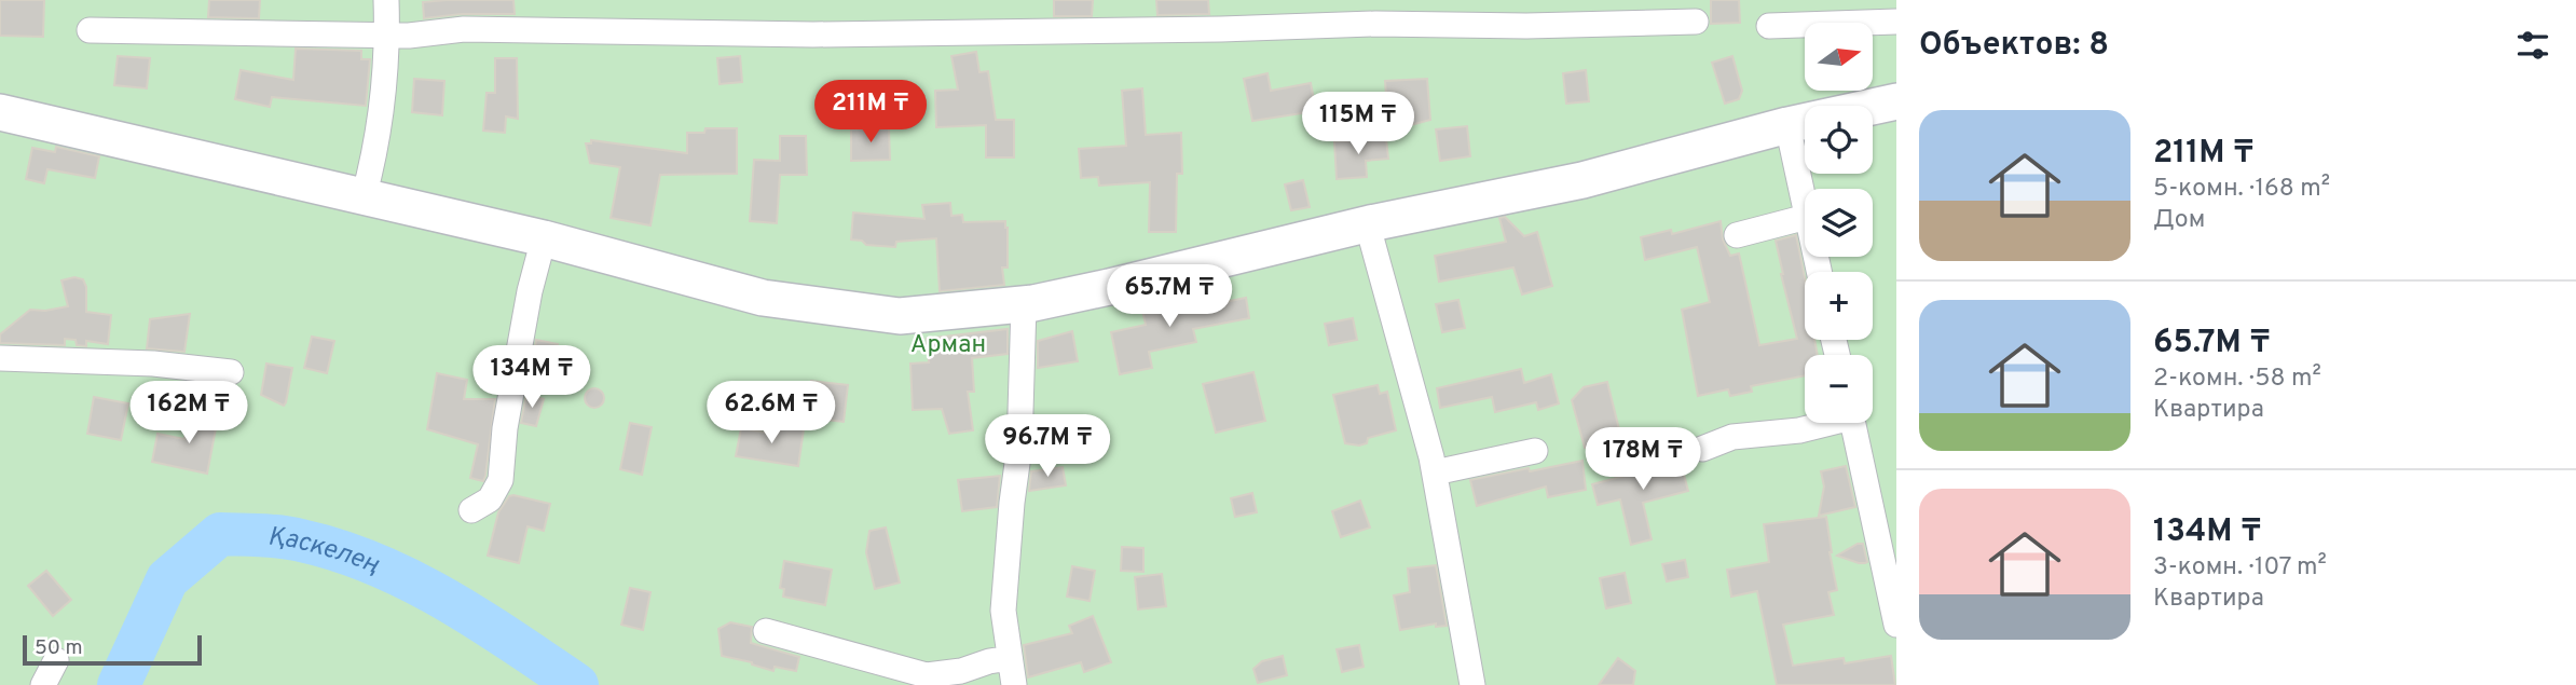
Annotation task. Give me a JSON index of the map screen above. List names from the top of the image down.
{
  "water": ["Қаскелең"],
  "parks": ["Арман"],
  "scale_bar": "50 m",
  "north": "right",
  "page": {
    "heading": "Объектов: 8",
    "map_buttons": ["+", "−"],
    "price": [
      "211M ₸",
      "115M ₸",
      "65.7M ₸",
      "134M ₸",
      "162M ₸",
      "62.6M ₸",
      "96.7M ₸",
      "178M ₸"
    ],
    "list": [
      {
        "name": "211M ₸",
        "note": "5-комн. · 168 m² · Дом"
      },
      {
        "name": "65.7M ₸",
        "note": "2-комн. · 58 m² · Квартира"
      },
      {
        "name": "134M ₸",
        "note": "3-комн. · 107 m² · Квартира"
      }
    ],
    "scale": "50 m"
  }
}
